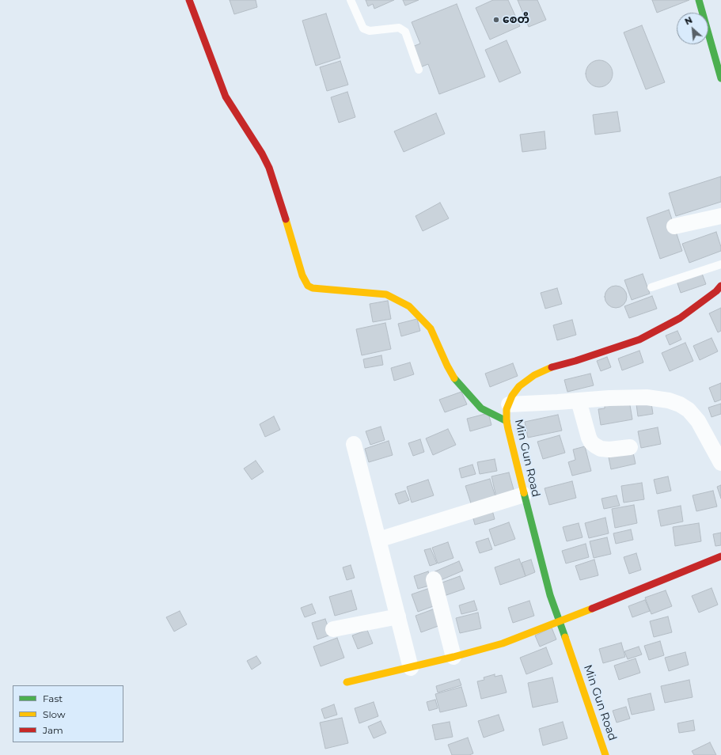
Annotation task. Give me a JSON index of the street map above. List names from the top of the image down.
{
  "streets": {
    "street": ["Min Gun Road"]
  },
  "places": ["စေတီ"],
  "legend": ["Fast", "Slow", "Jam"],
  "north": "top left"
}
